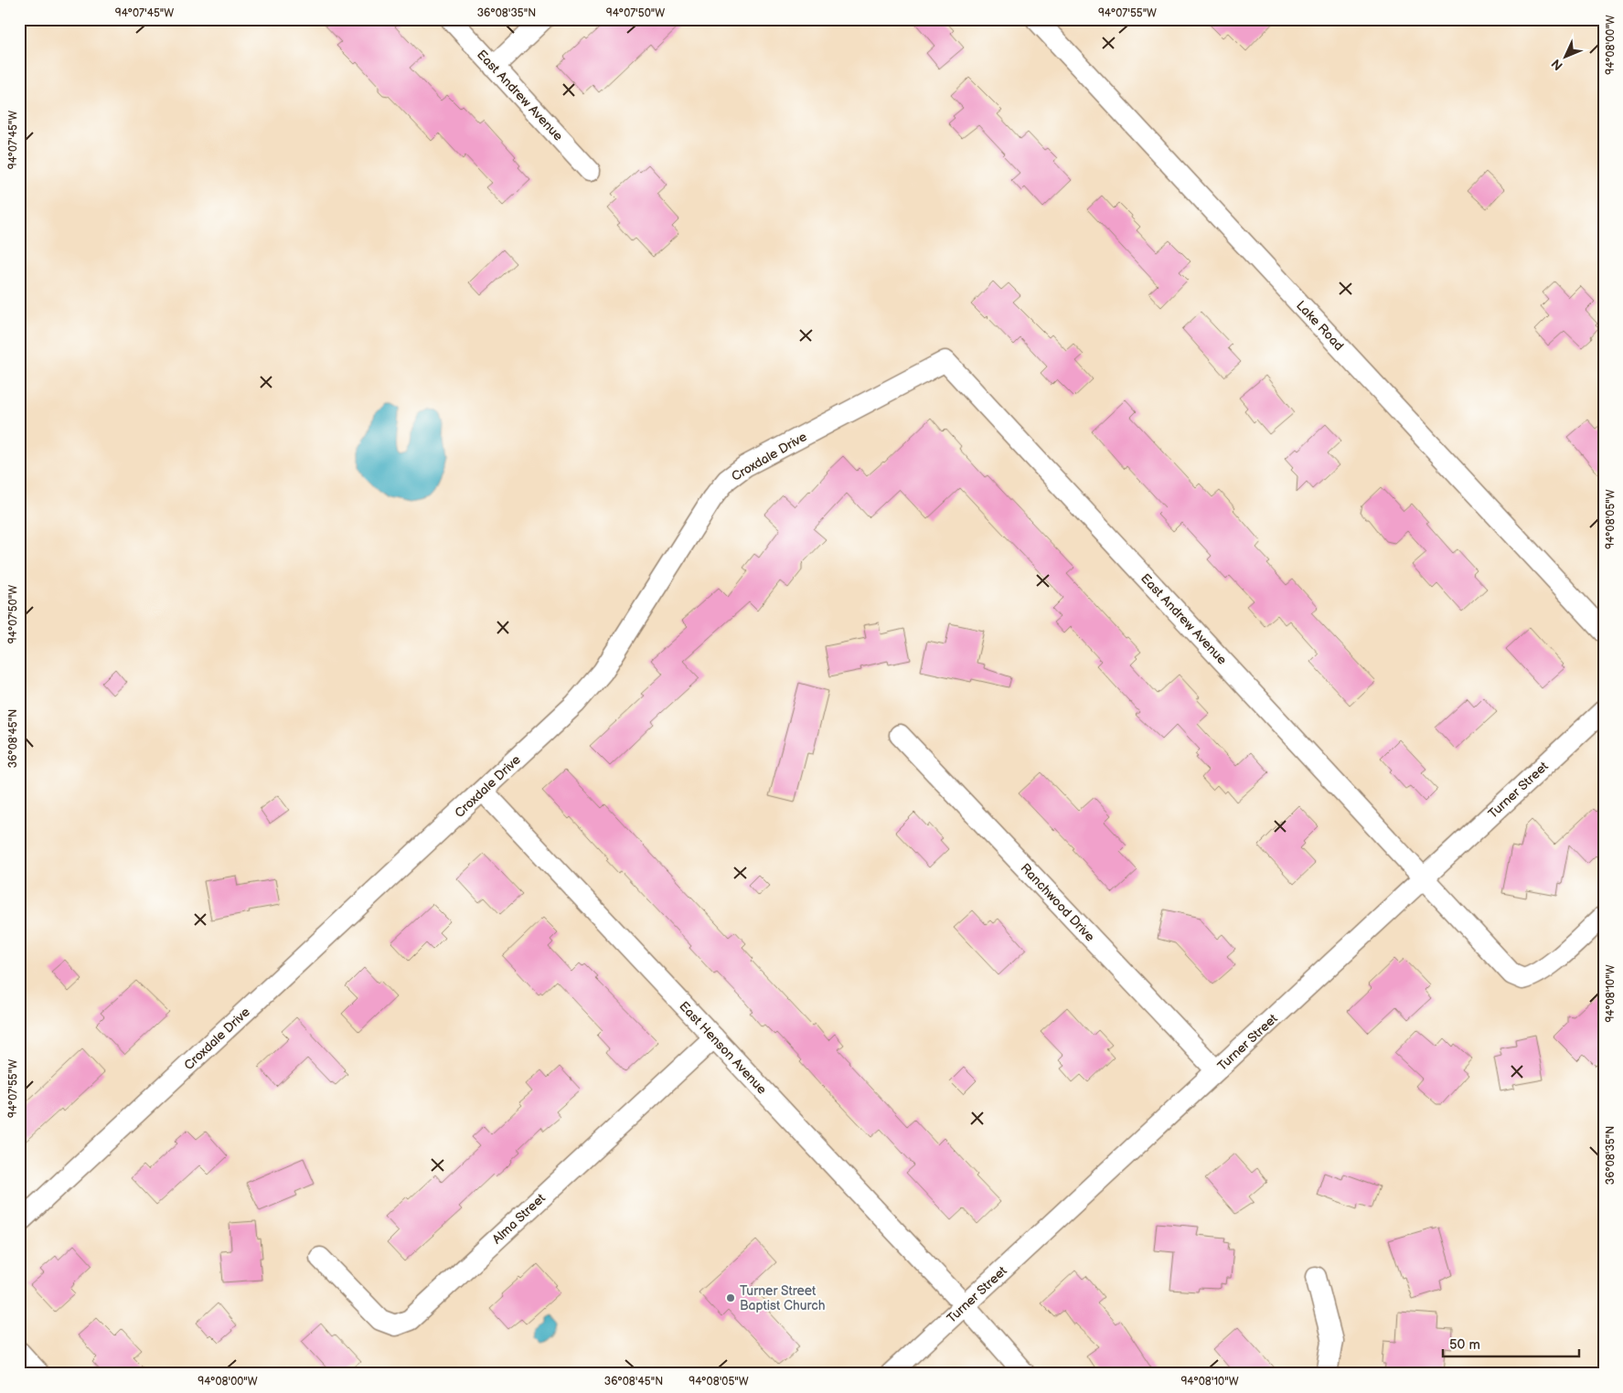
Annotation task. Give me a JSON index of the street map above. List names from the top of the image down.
{
  "streets": {
    "street": [
      "East Andrew Avenue",
      "Lake Road",
      "Croxdale Drive",
      "Turner Street",
      "Ranchwood Drive",
      "East Henson Avenue",
      "Alma Street"
    ]
  },
  "crossings": [
    ["East Andrew Avenue", "Croxdale Drive"],
    ["East Andrew Avenue", "Turner Street"],
    ["Croxdale Drive", "East Henson Avenue"],
    ["Turner Street", "Ranchwood Drive"],
    ["Turner Street", "East Henson Avenue"],
    ["East Henson Avenue", "Alma Street"]
  ],
  "places": ["Turner Street Baptist Church"],
  "scale_bar": "50 m",
  "north": "bottom left",
  "coordinates": [
    "94°07'45\"W",
    "36°08'35\"N",
    "94°07'50\"W",
    "94°07'55\"W",
    "94°08'00\"W",
    "94°08'05\"W",
    "36°08'45\"N",
    "94°08'10\"W"
  ]
}
